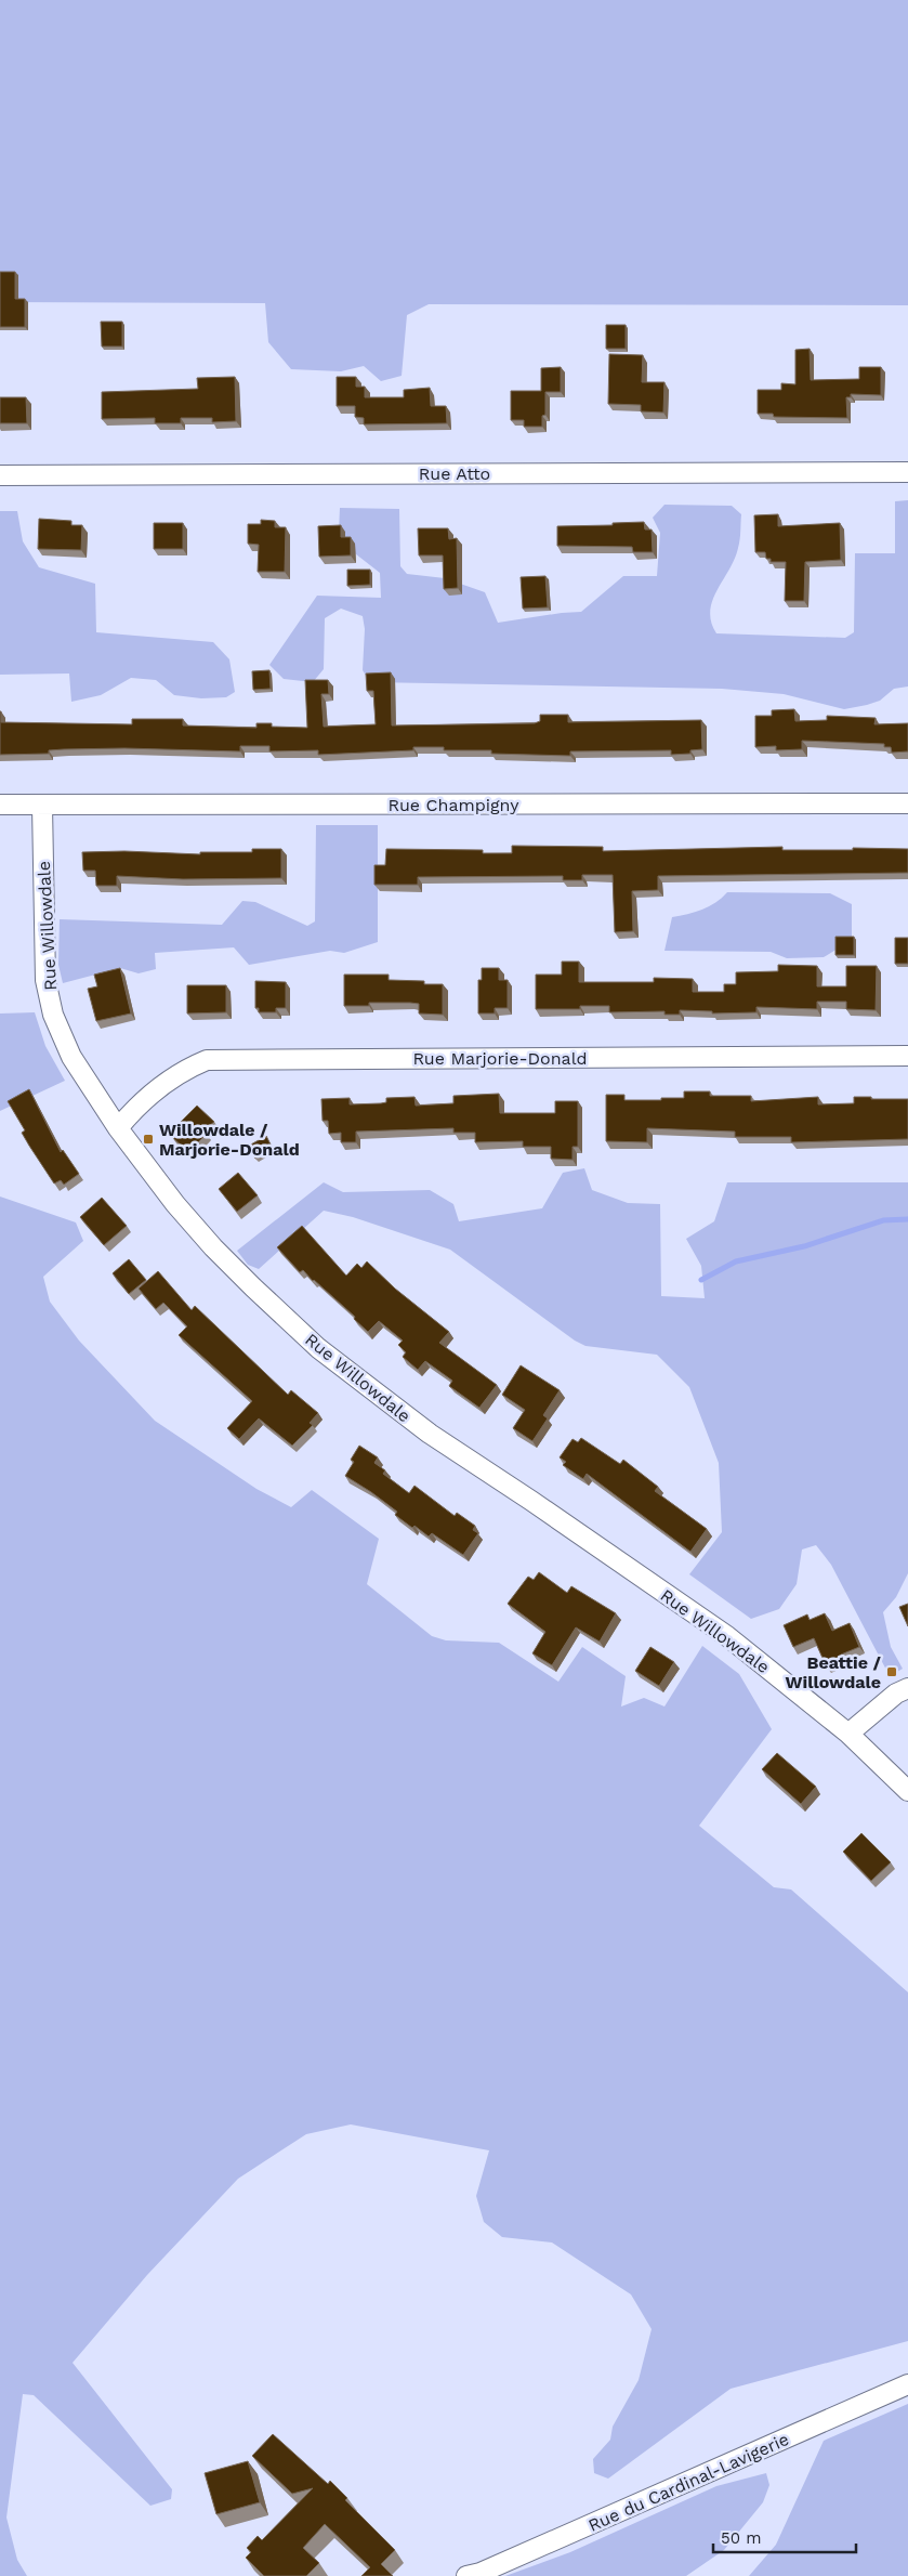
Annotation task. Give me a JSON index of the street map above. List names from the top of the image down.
{
  "streets": {
    "street": [
      "Rue Atto",
      "Rue Champigny",
      "Rue Willowdale",
      "Rue Marjorie-Donald",
      "Rue du Cardinal-Lavigerie"
    ]
  },
  "crossings": [
    ["Rue Champigny", "Rue Willowdale"],
    ["Rue Willowdale", "Rue Marjorie-Donald"]
  ],
  "places": {
    "transit": ["Willowdale / Marjorie-Donald", "Beattie / Willowdale"]
  },
  "scale_bar": "50 m"
}
